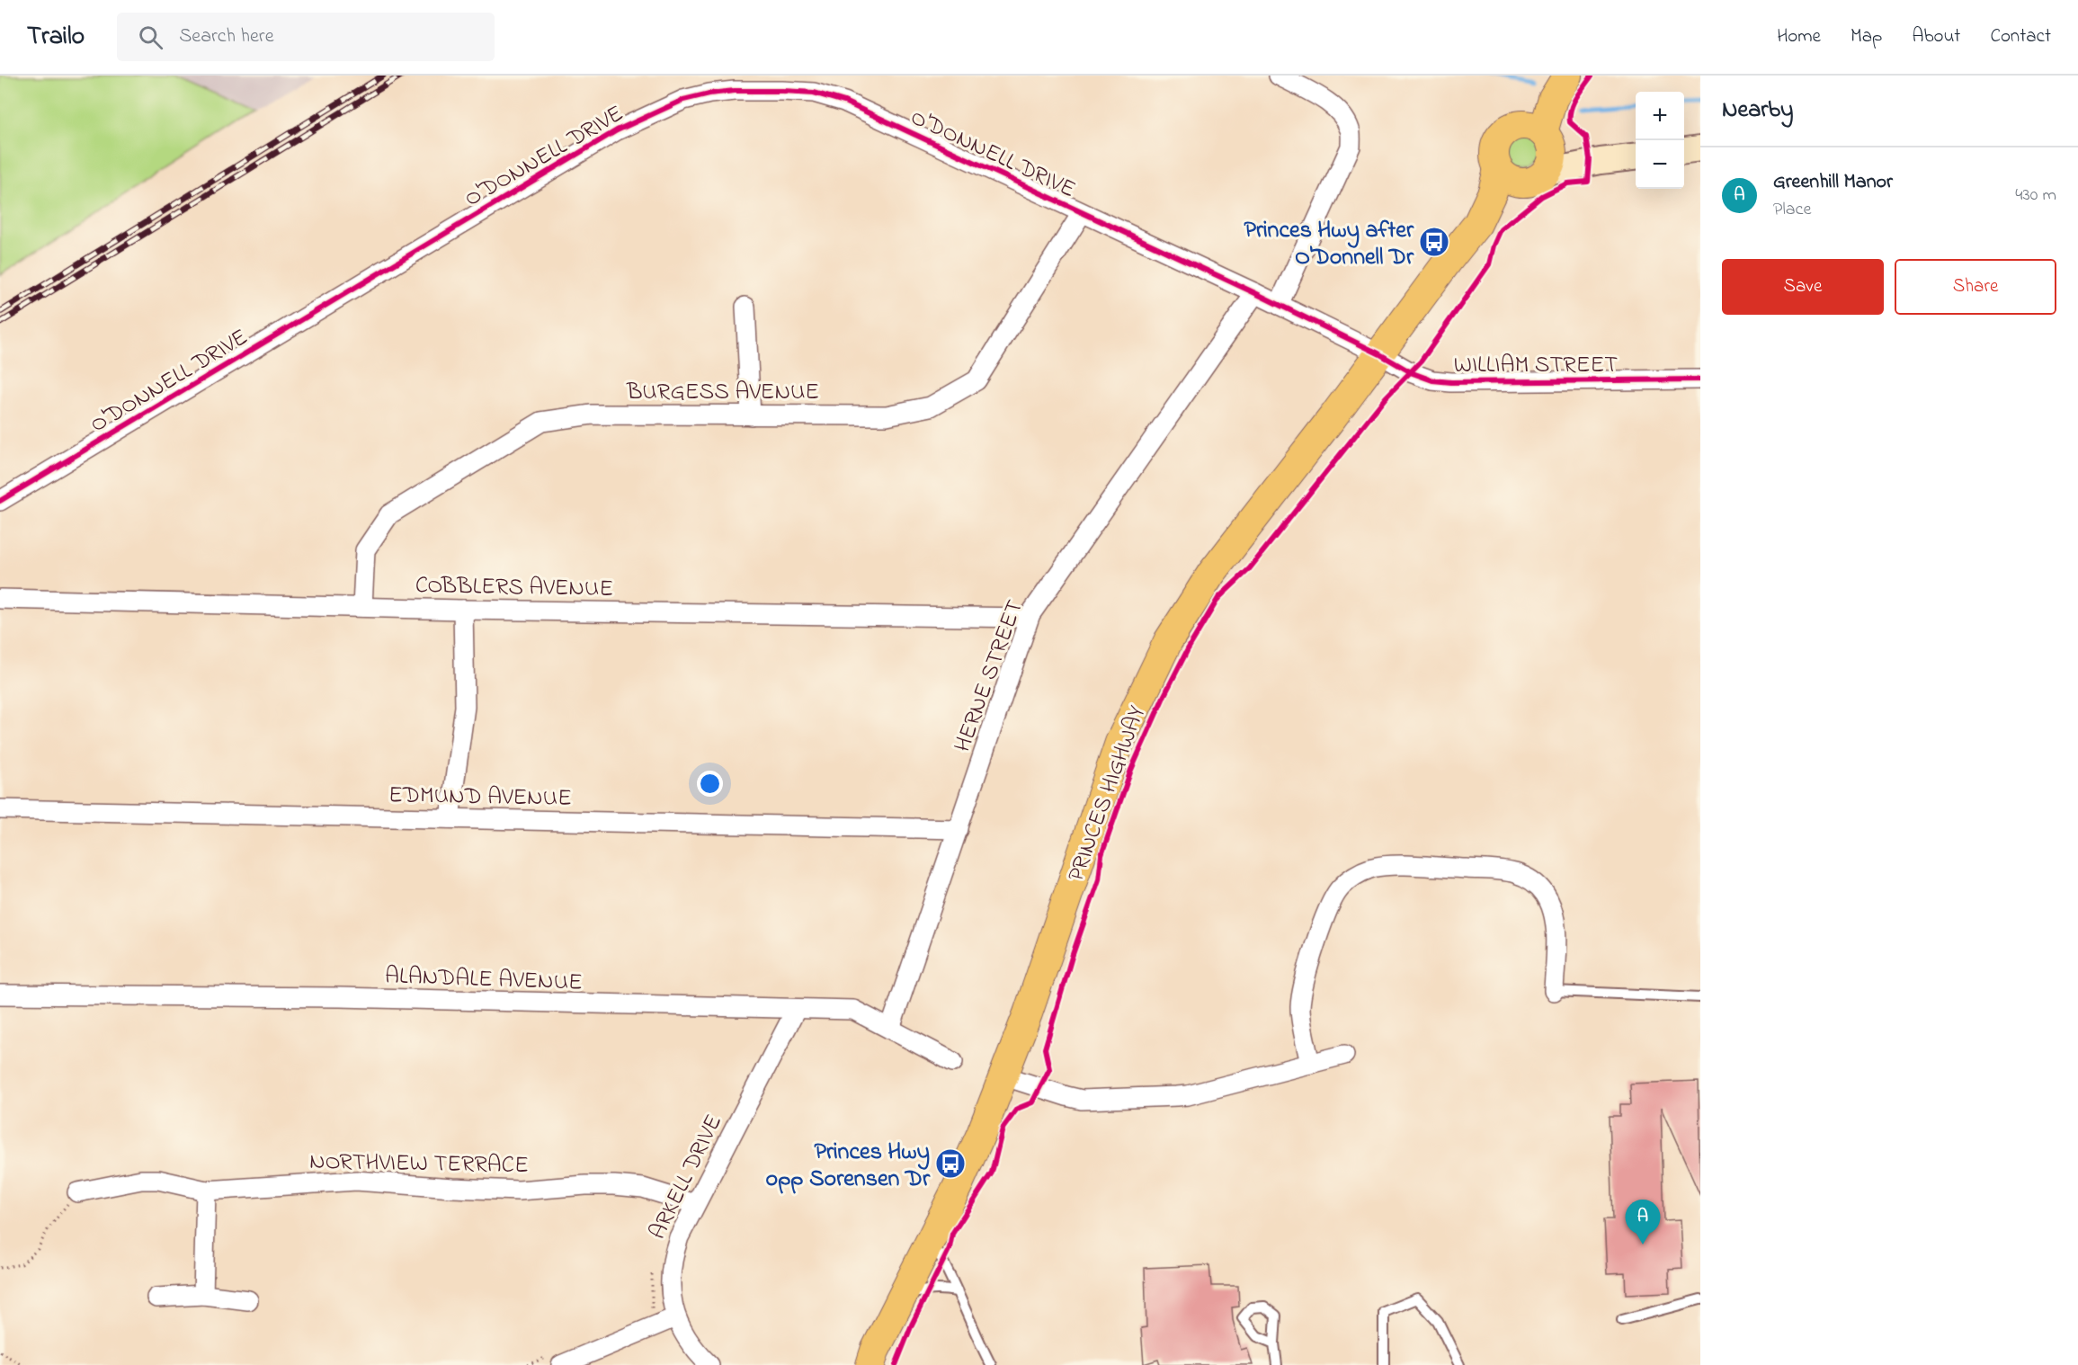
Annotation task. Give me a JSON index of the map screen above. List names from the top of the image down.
{
  "streets": {
    "main road": ["PRINCES HIGHWAY"],
    "street": [
      "O'DONNELL DRIVE",
      "WILLIAM STREET",
      "BURGESS AVENUE",
      "COBBLERS AVENUE",
      "HERNE STREET",
      "EDMUND AVENUE",
      "ALANDALE AVENUE",
      "NORTHVIEW TERRACE",
      "ARKELL DRIVE"
    ]
  },
  "crossings": [
    ["O'DONNELL DRIVE", "WILLIAM STREET"],
    ["O'DONNELL DRIVE", "BURGESS AVENUE"],
    ["O'DONNELL DRIVE", "HERNE STREET"],
    ["O'DONNELL DRIVE", "PRINCES HIGHWAY"],
    ["WILLIAM STREET", "PRINCES HIGHWAY"],
    ["BURGESS AVENUE", "COBBLERS AVENUE"],
    ["COBBLERS AVENUE", "HERNE STREET"],
    ["HERNE STREET", "EDMUND AVENUE"],
    ["HERNE STREET", "ALANDALE AVENUE"],
    ["ALANDALE AVENUE", "ARKELL DRIVE"],
    ["NORTHVIEW TERRACE", "ARKELL DRIVE"]
  ],
  "places": {
    "bus stop": ["Princes Hwy after O'Donnell Dr", "Princes Hwy opp Sorensen Dr"]
  },
  "page": {
    "header": "Trailo",
    "search": "Search here",
    "nav": [
      "Home",
      "Map",
      "About",
      "Contact"
    ],
    "heading": "Nearby",
    "map_buttons": ["+", "−"],
    "list": [
      {
        "mark": "A",
        "name": "Greenhill Manor",
        "note": "Place",
        "value": "430 m"
      }
    ],
    "buttons": ["Save", "Share"],
    "pins": "A"
  }
}
